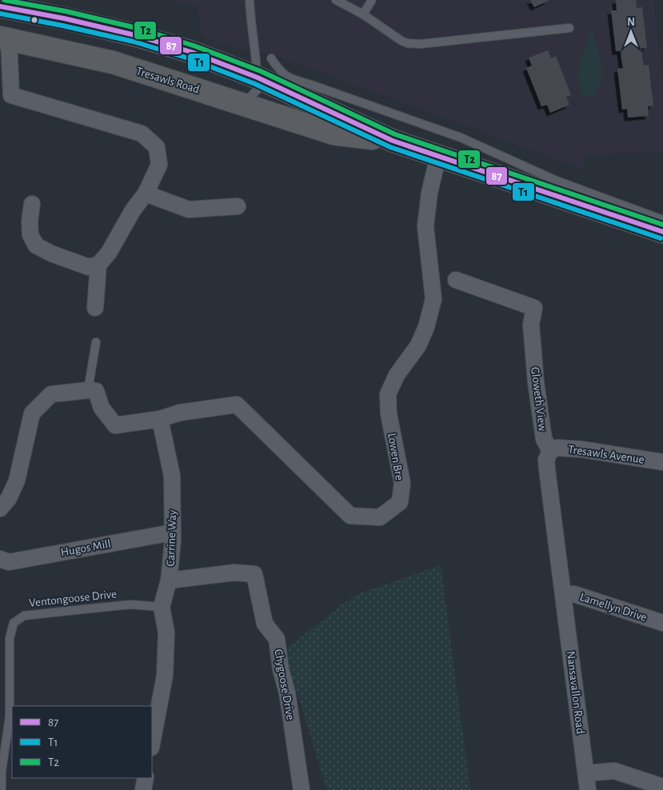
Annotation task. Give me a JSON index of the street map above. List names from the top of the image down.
{
  "streets": {
    "highway": ["Tresawls Road"],
    "street": [
      "Gloweth View",
      "Tresawls Avenue",
      "Lowen Bre",
      "Carrine Way",
      "Hugos Mill",
      "Lamellyn Drive",
      "Chygoose Drive",
      "Nansavallon Road"
    ],
    "lane": ["Ventongoose Drive"]
  },
  "crossings": [
    ["Tresawls Road", "Lowen Bre"],
    ["Gloweth View", "Tresawls Avenue"],
    ["Lowen Bre", "Carrine Way"],
    ["Carrine Way", "Hugos Mill"],
    ["Carrine Way", "Ventongoose Drive"],
    ["Carrine Way", "Chygoose Drive"],
    ["Lamellyn Drive", "Nansavallon Road"]
  ],
  "lines": ["transit line T2", "transit line 87", "transit line T1"],
  "legend": ["87", "T1", "T2"],
  "north": "top"
}
